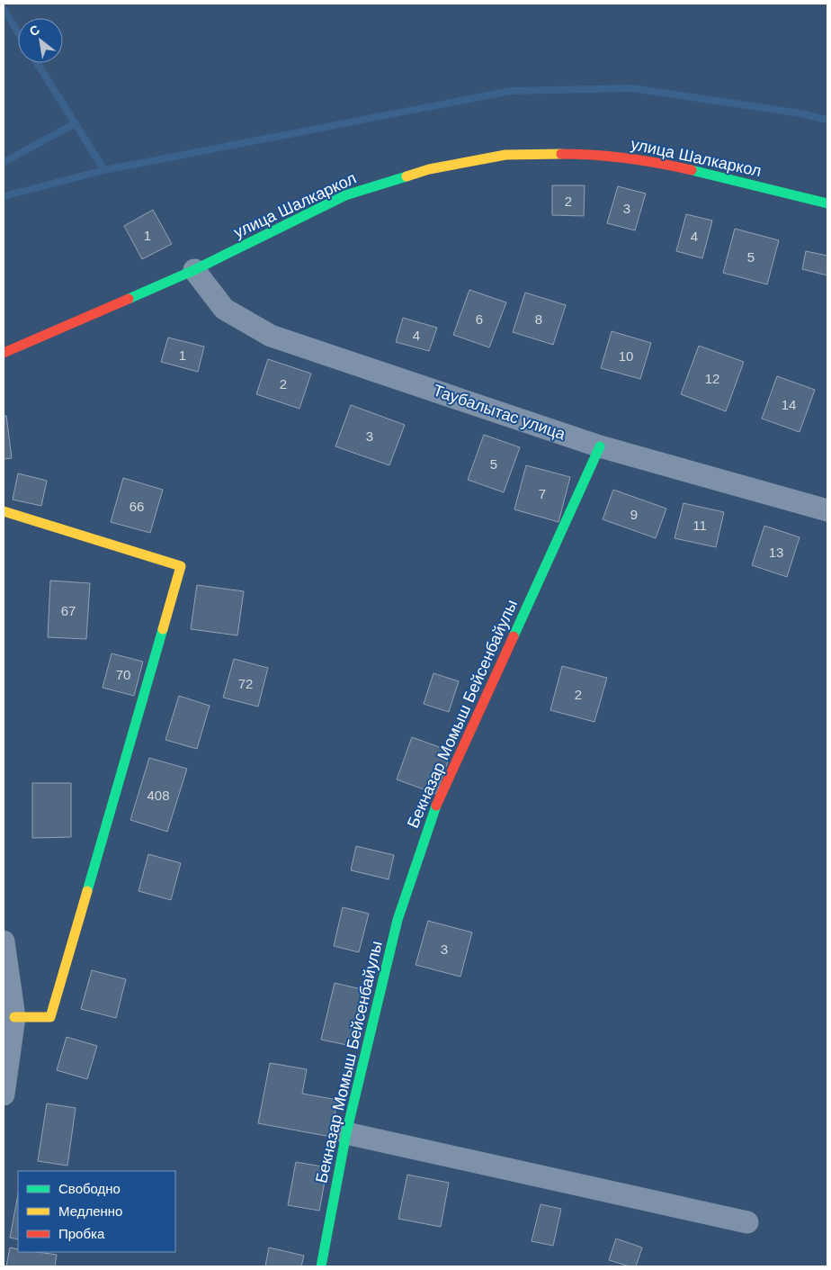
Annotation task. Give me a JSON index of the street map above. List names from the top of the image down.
{
  "streets": {
    "street": ["улица Шалкаркол", "Таубалытас улица", "Бекназар Момыш Бейсенбайулы"]
  },
  "crossings": [
    ["улица Шалкаркол", "Таубалытас улица"],
    ["Таубалытас улица", "Бекназар Момыш Бейсенбайулы"]
  ],
  "house_numbers": [
    "2",
    "3",
    "1",
    "4",
    "5",
    "6",
    "8",
    "4",
    "1",
    "10",
    "12",
    "2",
    "14",
    "3",
    "5",
    "7",
    "66",
    "9",
    "11",
    "13",
    "67",
    "70",
    "72",
    "2",
    "408",
    "3"
  ],
  "legend": ["Свободно", "Медленно", "Пробка"],
  "north": "top left"
}
